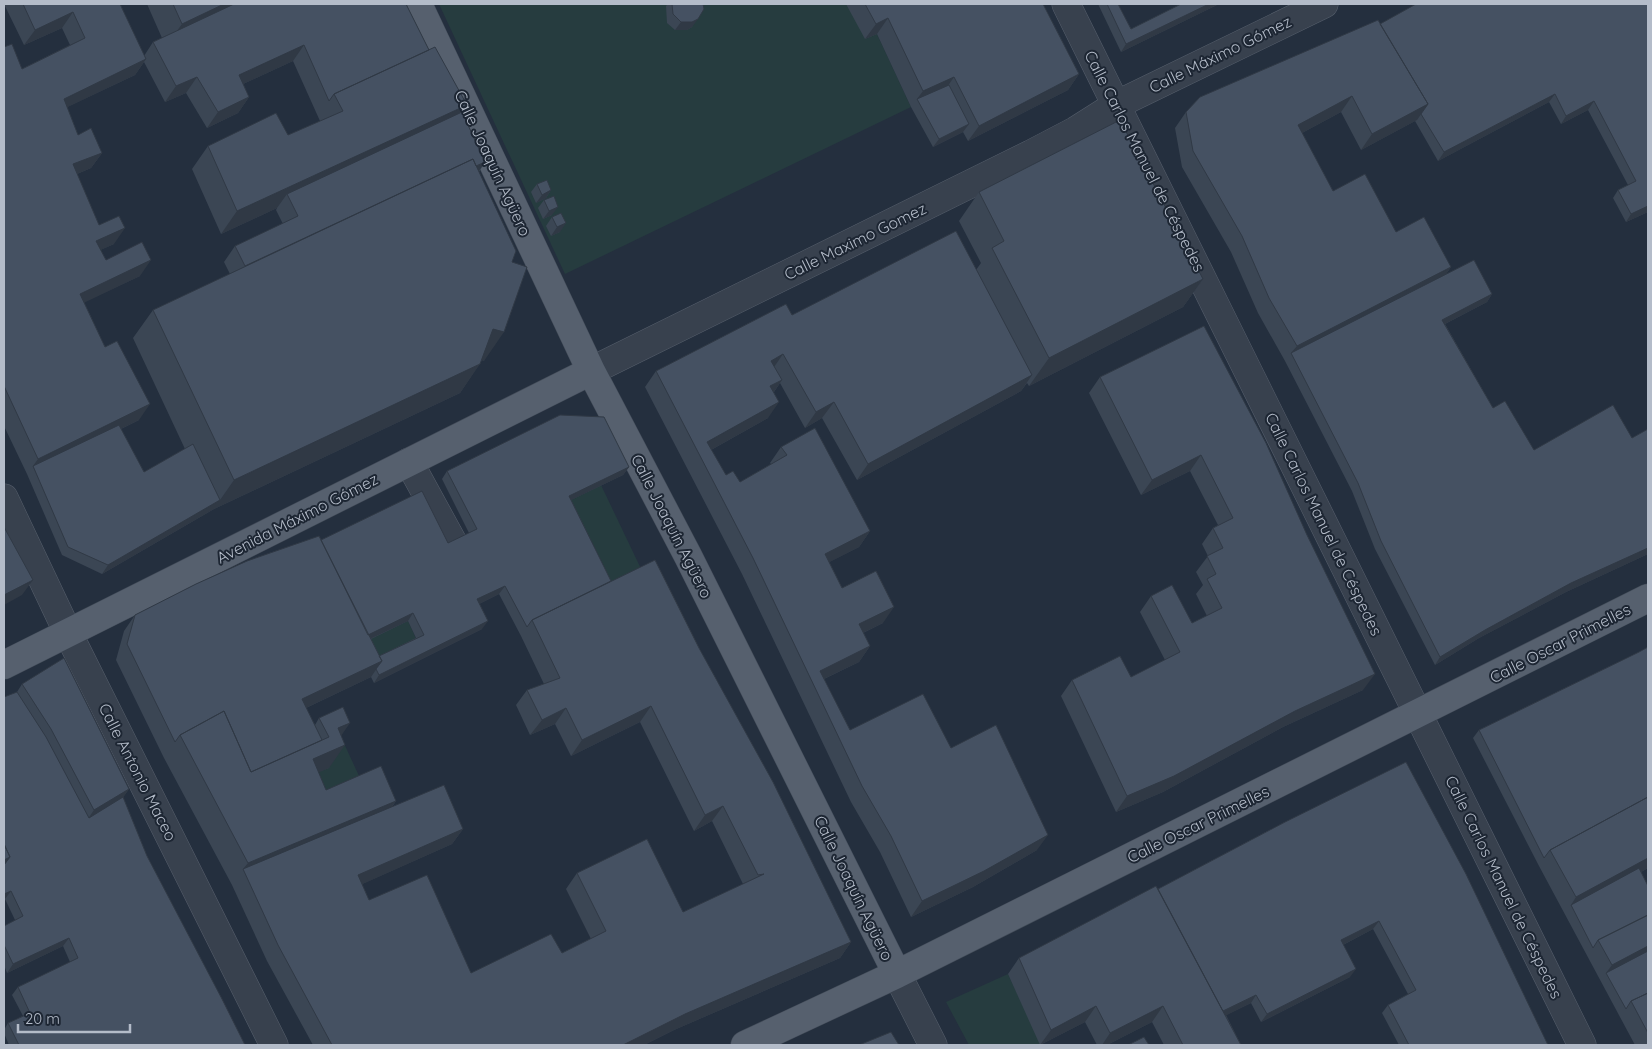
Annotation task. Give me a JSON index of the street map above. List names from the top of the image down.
{
  "streets": {
    "main road": ["Calle Joaquín Agüero", "Avenida Máximo Gómez", "Calle Oscar Primelles"],
    "street": [
      "Calle Máximo Gómez",
      "Calle Carlos Manuel de Céspedes",
      "Calle Maximo Gomez",
      "Calle Antonio Maceo"
    ]
  },
  "crossings": [
    ["Calle Máximo Gómez", "Calle Carlos Manuel de Céspedes"],
    ["Calle Máximo Gómez", "Calle Maximo Gomez"],
    ["Calle Carlos Manuel de Céspedes", "Calle Maximo Gomez"],
    ["Calle Carlos Manuel de Céspedes", "Calle Oscar Primelles"],
    ["Calle Joaquín Agüero", "Calle Maximo Gomez"],
    ["Calle Joaquín Agüero", "Avenida Máximo Gómez"],
    ["Calle Joaquín Agüero", "Calle Oscar Primelles"],
    ["Calle Maximo Gomez", "Avenida Máximo Gómez"],
    ["Avenida Máximo Gómez", "Calle Antonio Maceo"]
  ],
  "scale_bar": "20 m"
}
